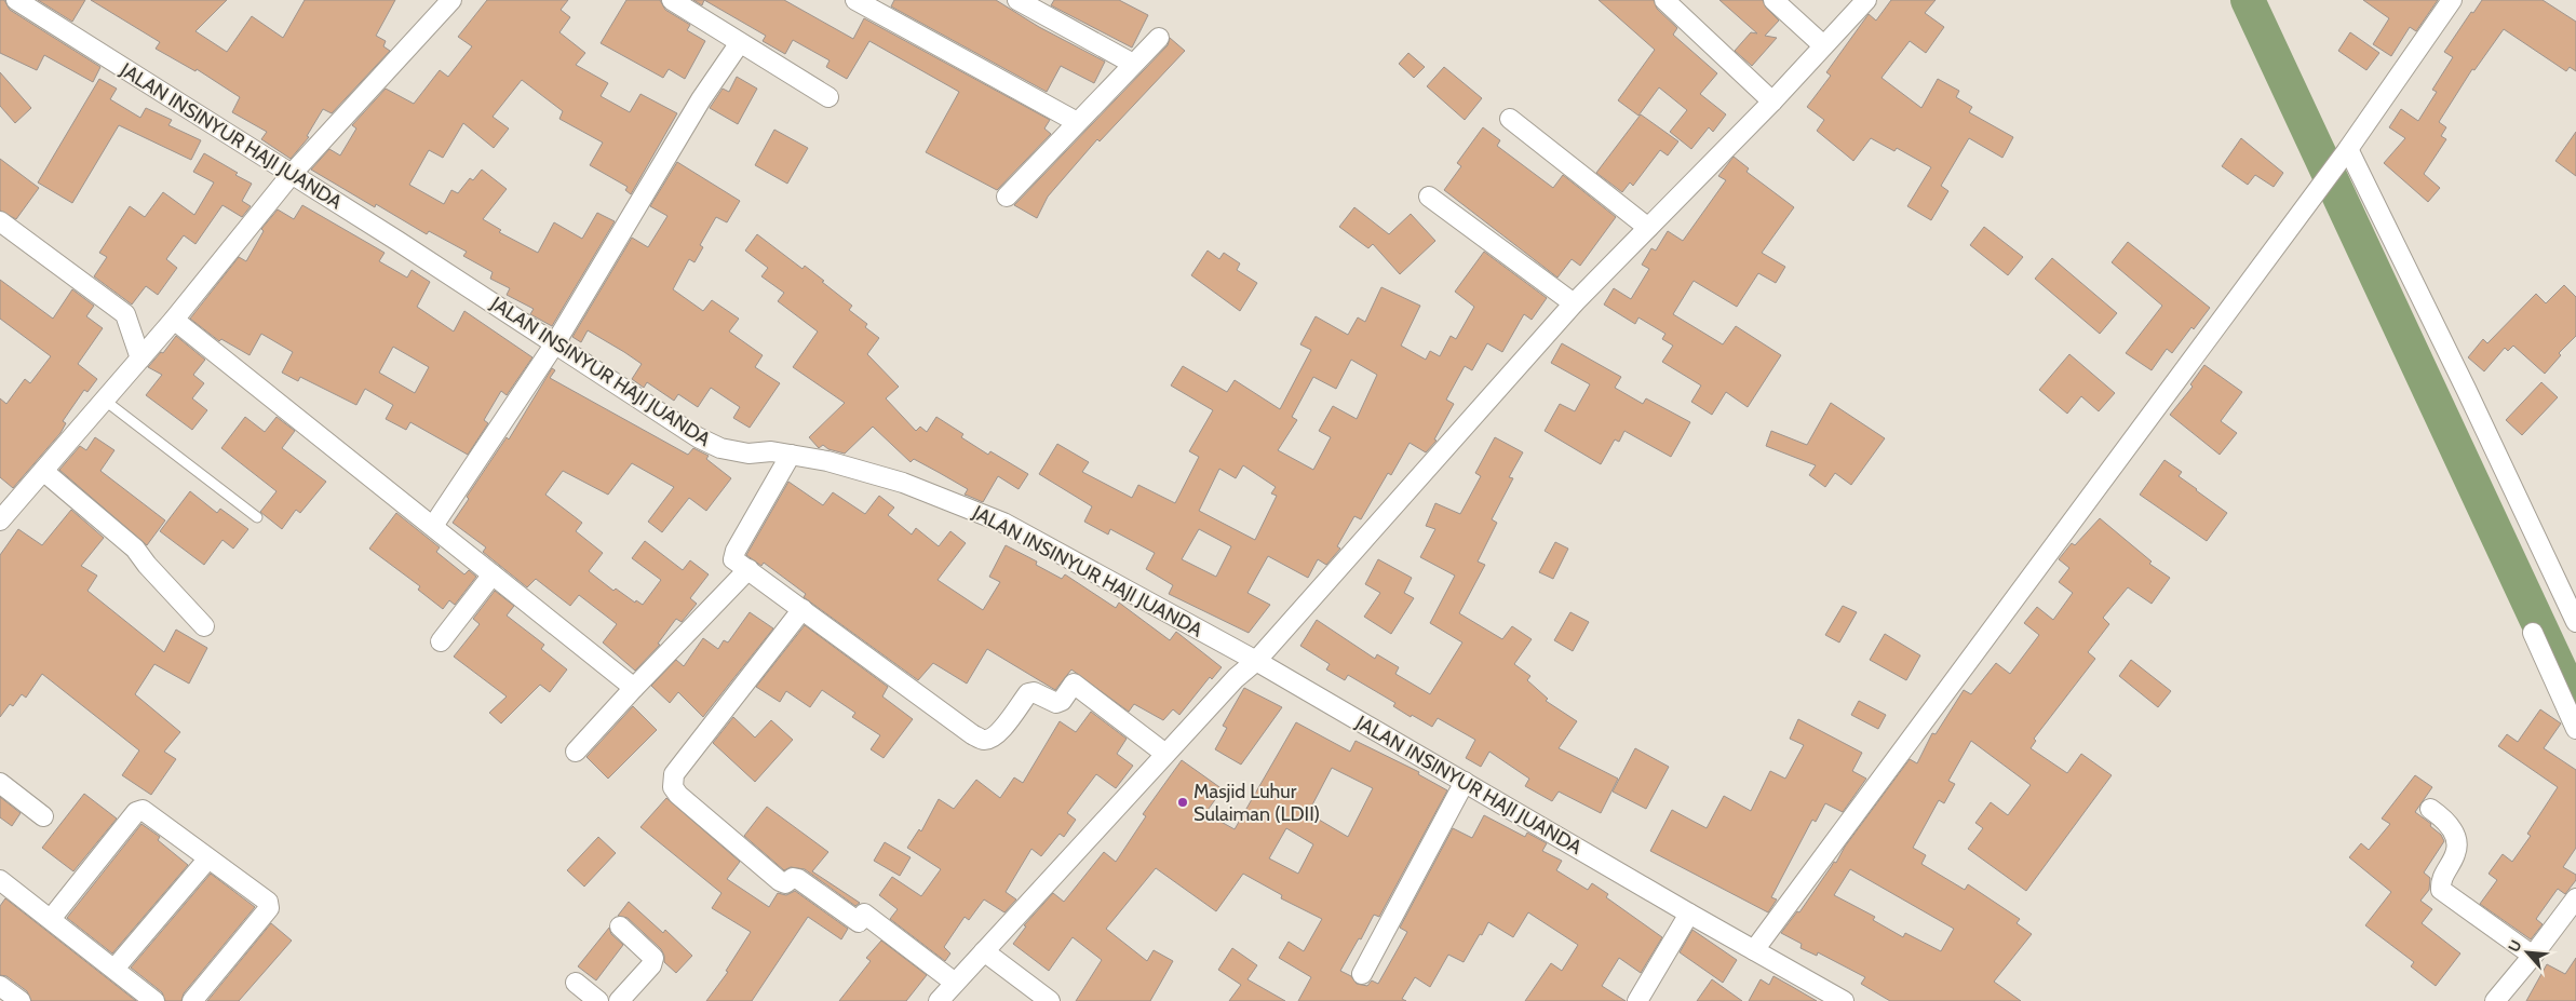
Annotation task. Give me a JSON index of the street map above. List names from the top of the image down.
{
  "streets": {
    "street": ["JALAN INSINYUR HAJI JUANDA"]
  },
  "places": ["Masjid Luhur Sulaiman (LDII)"],
  "north": "top left"
}
